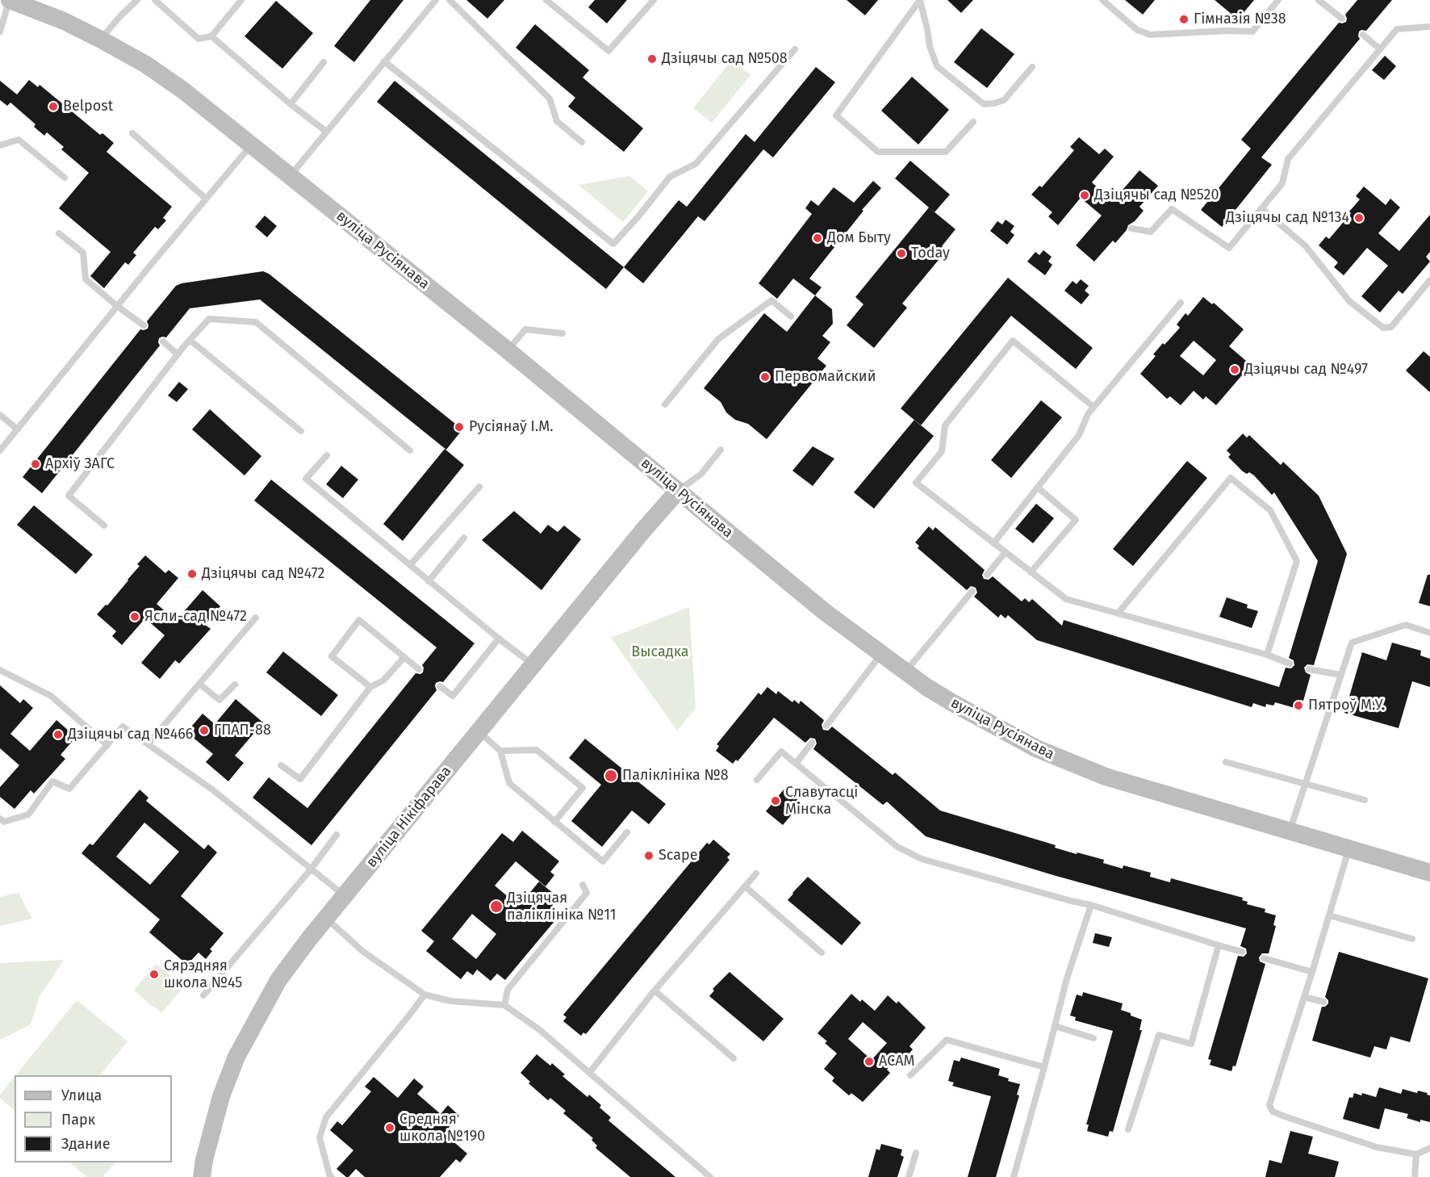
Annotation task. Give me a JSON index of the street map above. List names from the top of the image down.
{
  "streets": {
    "main road": ["вуліца Русіянава", "вуліца Нікіфарава"]
  },
  "crossings": [
    ["вуліца Русіянава", "вуліца Нікіфарава"]
  ],
  "parks": ["Высадка"],
  "places": [
    "Гімназія №38",
    "Дзіцячы сад №508",
    "Belpost",
    "Дзіцячы сад №520",
    "Дзіцячы сад №134",
    "Дом Быту",
    "Today",
    "Дзіцячы сад №497",
    "Первомайский",
    "Русіянаў І.М.",
    "Архіў ЗАГС",
    "Дзіцячы сад №472",
    "Ясли-сад №472",
    "Пятроў М.У.",
    "ГПАП-88",
    "Дзіцячы сад №466",
    "Паліклініка №8",
    "Славутасці Мінска",
    "Scape",
    "Дзіцячая паліклініка №11",
    "Сярэдняя школа №45",
    "АСАМ",
    "Средняя школа №190"
  ],
  "legend": ["Улица", "Парк", "Здание"]
}
